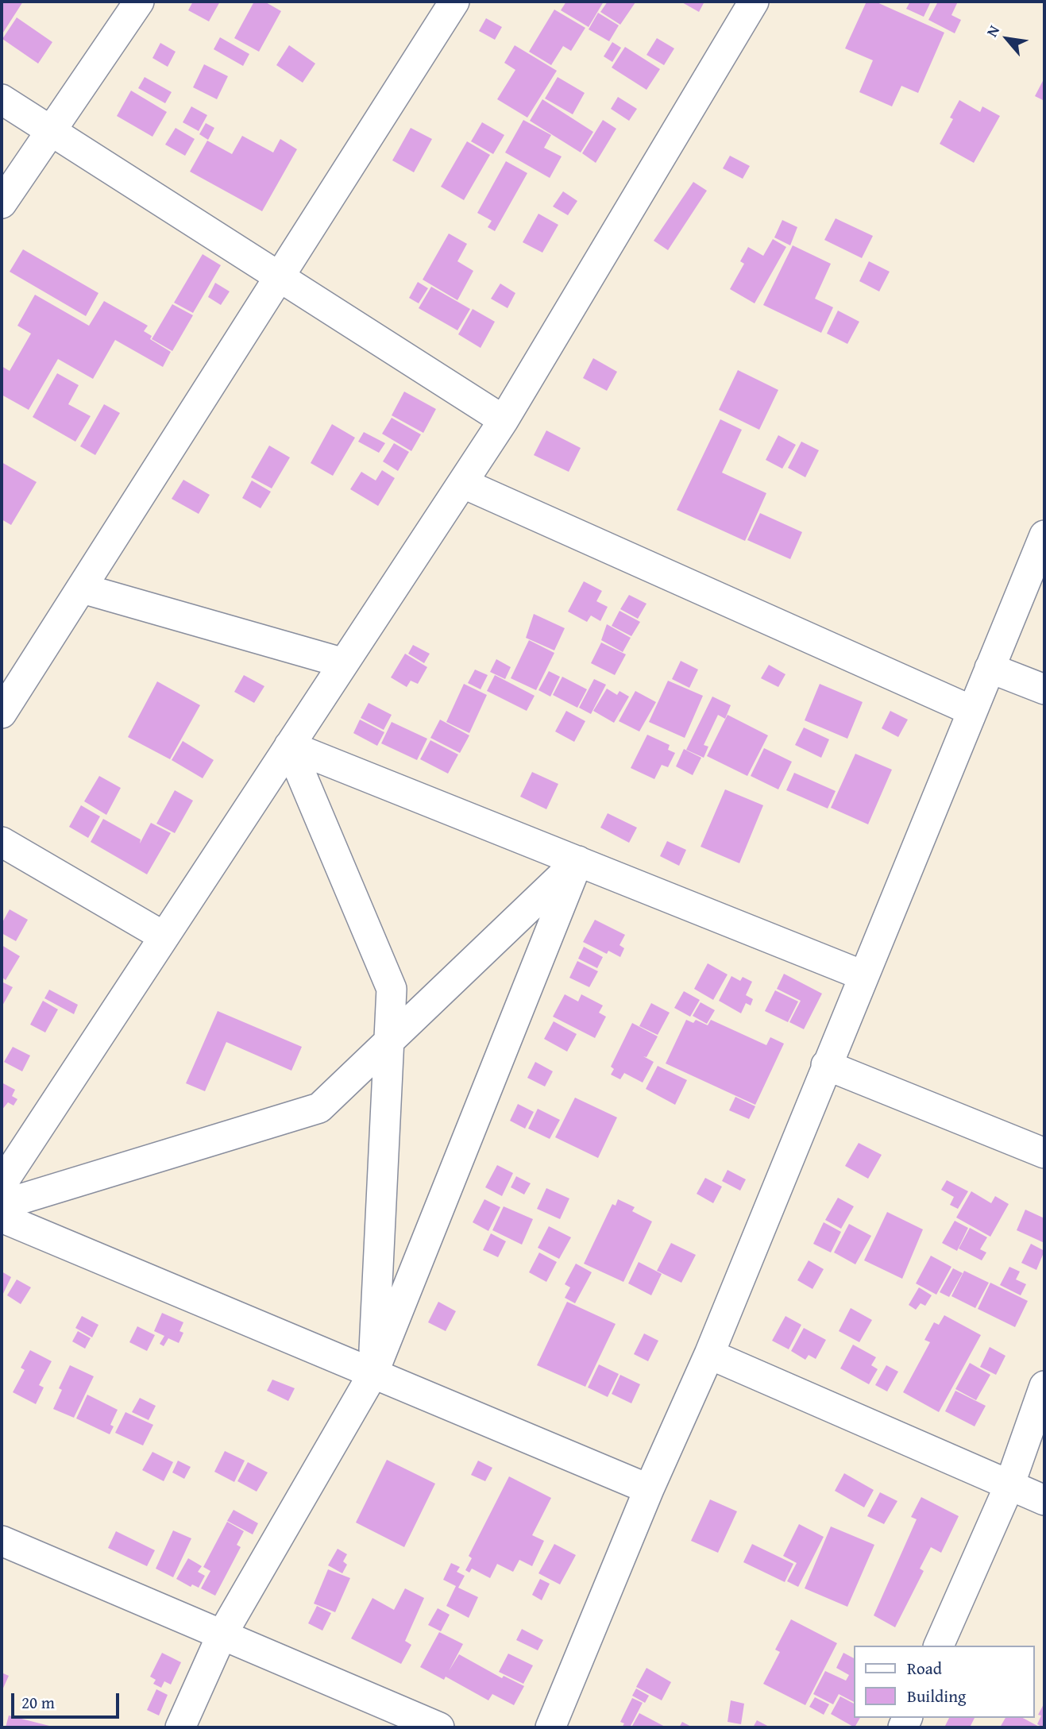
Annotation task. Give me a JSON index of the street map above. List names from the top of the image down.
{
  "legend": ["Road", "Building"],
  "scale_bar": "20 m",
  "north": "top left"
}
